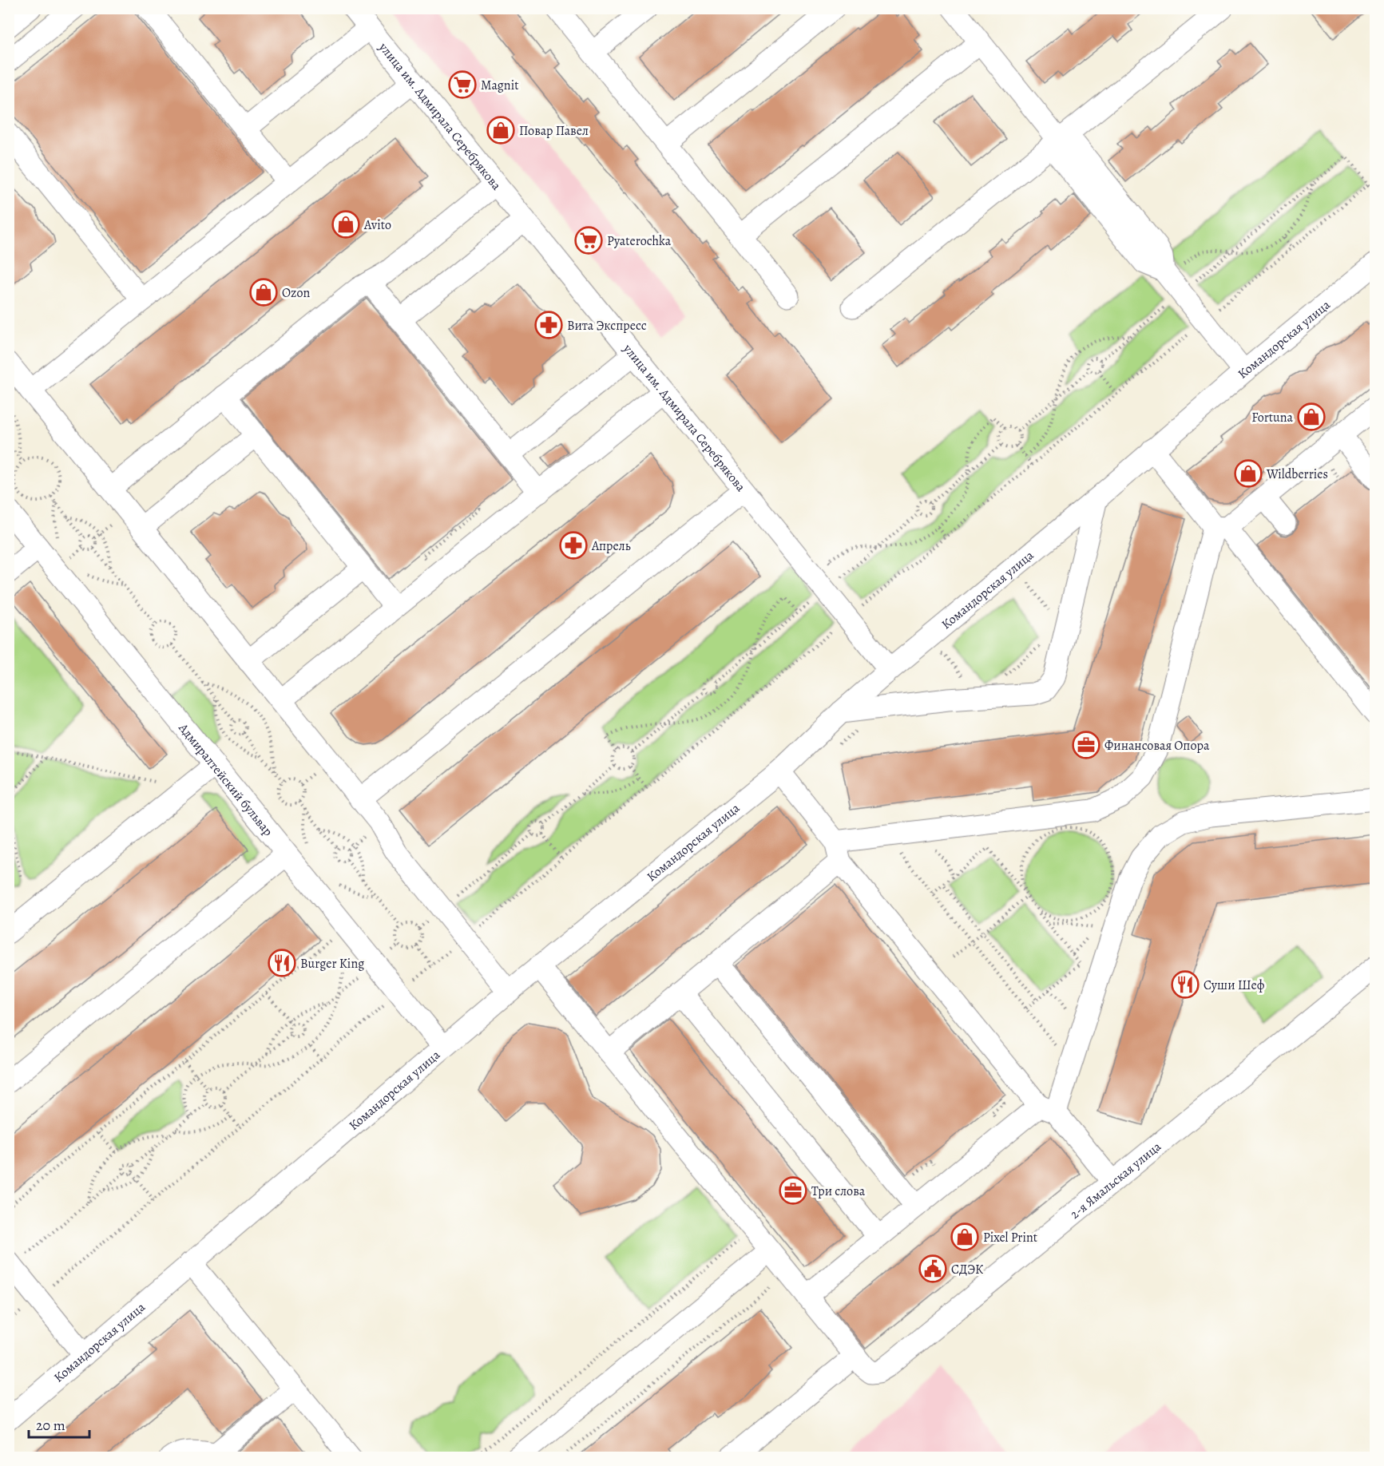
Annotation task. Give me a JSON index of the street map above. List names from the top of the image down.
{
  "streets": {
    "street": [
      "улица им. Адмирала Серебрякова",
      "Командорская улица",
      "Адмиралтейский бульвар",
      "2-я Ямальская улица"
    ]
  },
  "crossings": [
    ["улица им. Адмирала Серебрякова", "Командорская улица"],
    ["Командорская улица", "Адмиралтейский бульвар"]
  ],
  "places": {
    "supermarket": ["Magnit", "Pyaterochka"],
    "shop": [
      "Повар Павел",
      "Avito",
      "Ozon",
      "Fortuna",
      "Wildberries",
      "Pixel Print"
    ],
    "pharmacy": ["Вита Экспресс", "Апрель"],
    "office": ["Финансовая Опора", "Три слова"],
    "restaurant": ["Burger King", "Суши Шеф"],
    "public building": ["СДЭК"]
  },
  "scale_bar": "20 m"
}
